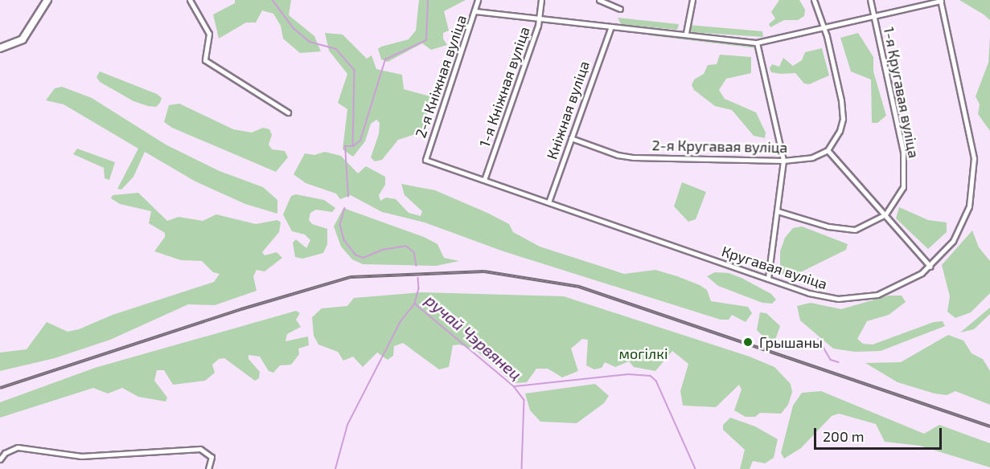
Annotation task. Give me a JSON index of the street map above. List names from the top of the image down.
{
  "streets": {
    "street": [
      "2-я Кніжная вуліца",
      "1-я Кніжная вуліца",
      "1-я Кругавая вуліца",
      "Кніжная вуліца",
      "2-я Кругавая вуліца",
      "Кругавая вуліца"
    ]
  },
  "crossings": [
    ["2-я Кніжная вуліца", "Кругавая вуліца"],
    ["1-я Кніжная вуліца", "Кругавая вуліца"],
    ["Кніжная вуліца", "2-я Кругавая вуліца"],
    ["Кніжная вуліца", "Кругавая вуліца"]
  ],
  "water": ["ручай Чэрвянец"],
  "parks": ["могілкі"],
  "places": ["Грышаны"],
  "scale_bar": "200 m"
}
